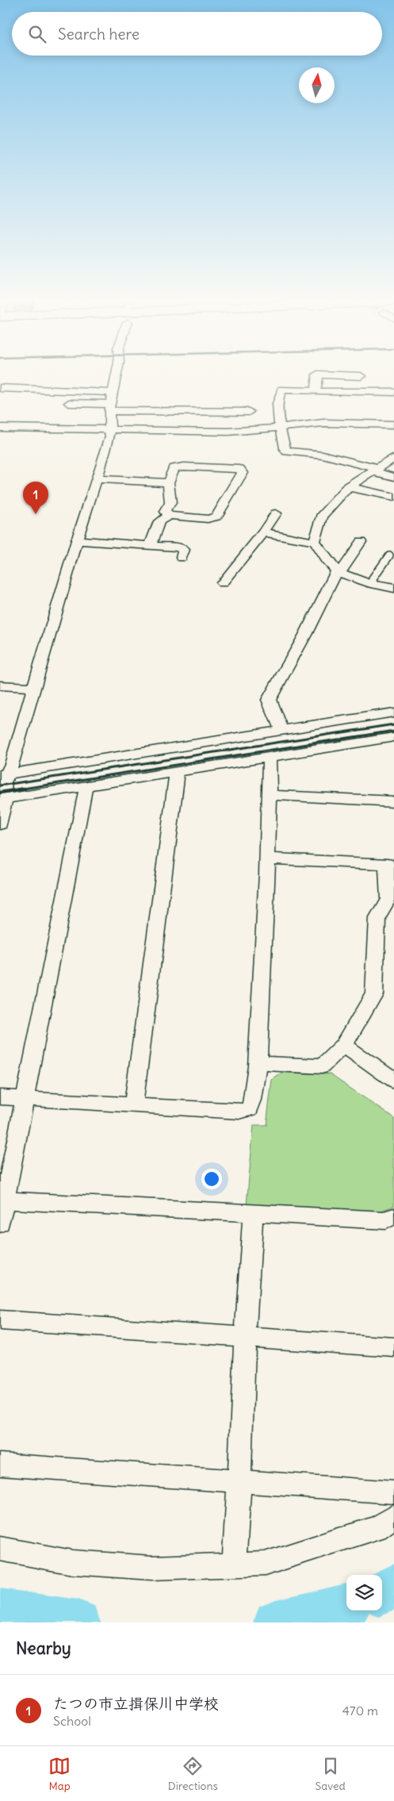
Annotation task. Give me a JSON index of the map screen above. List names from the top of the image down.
{
  "north": "top",
  "page": {
    "search": "Search here",
    "pins": "1",
    "heading": "Nearby",
    "list": [
      {
        "mark": "1",
        "name": "たつの市立揖保川中学校",
        "note": "School",
        "value": "470 m"
      }
    ],
    "nav": ["Map", "Directions", "Saved"]
  }
}
